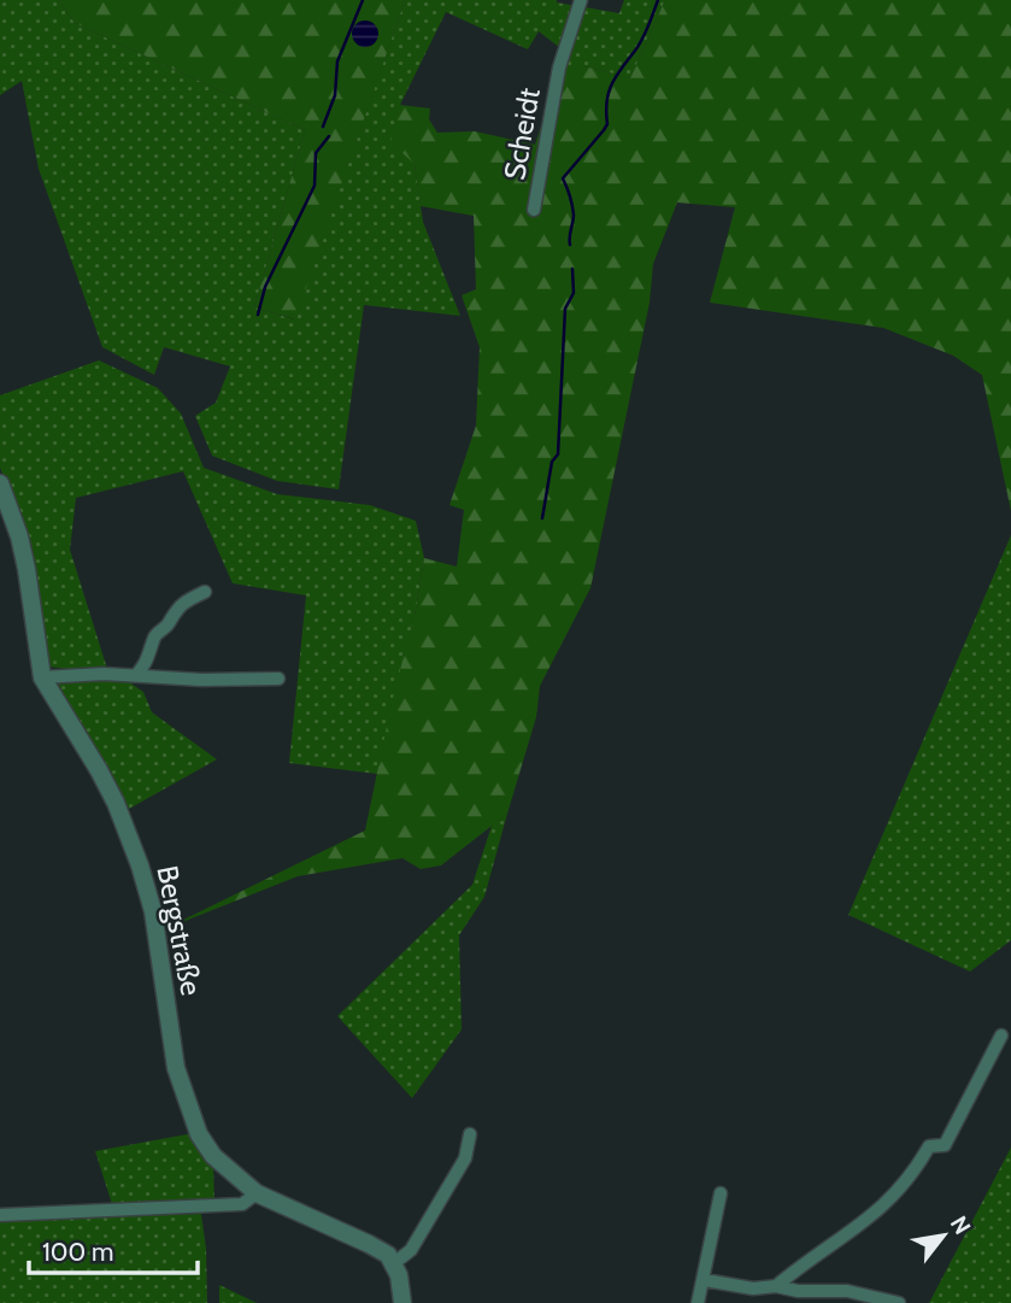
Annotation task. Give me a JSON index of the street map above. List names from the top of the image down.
{
  "streets": {
    "street": ["Scheidt", "Bergstraße"]
  },
  "scale_bar": "100 m",
  "north": "top right"
}
